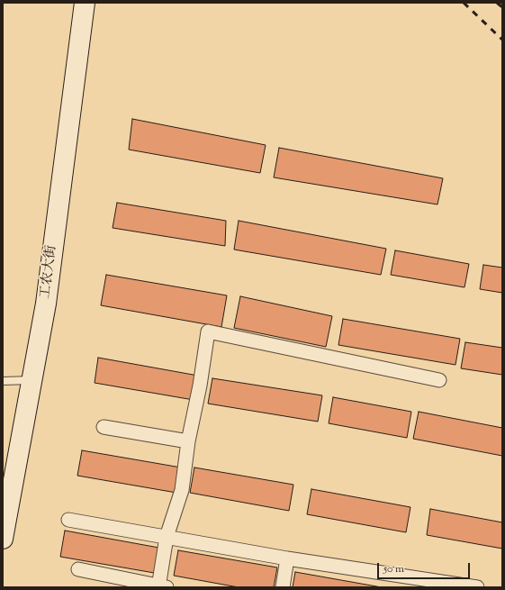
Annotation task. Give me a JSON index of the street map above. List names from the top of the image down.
{
  "streets": {
    "main road": ["工农大街"]
  },
  "scale_bar": "50 m"
}
